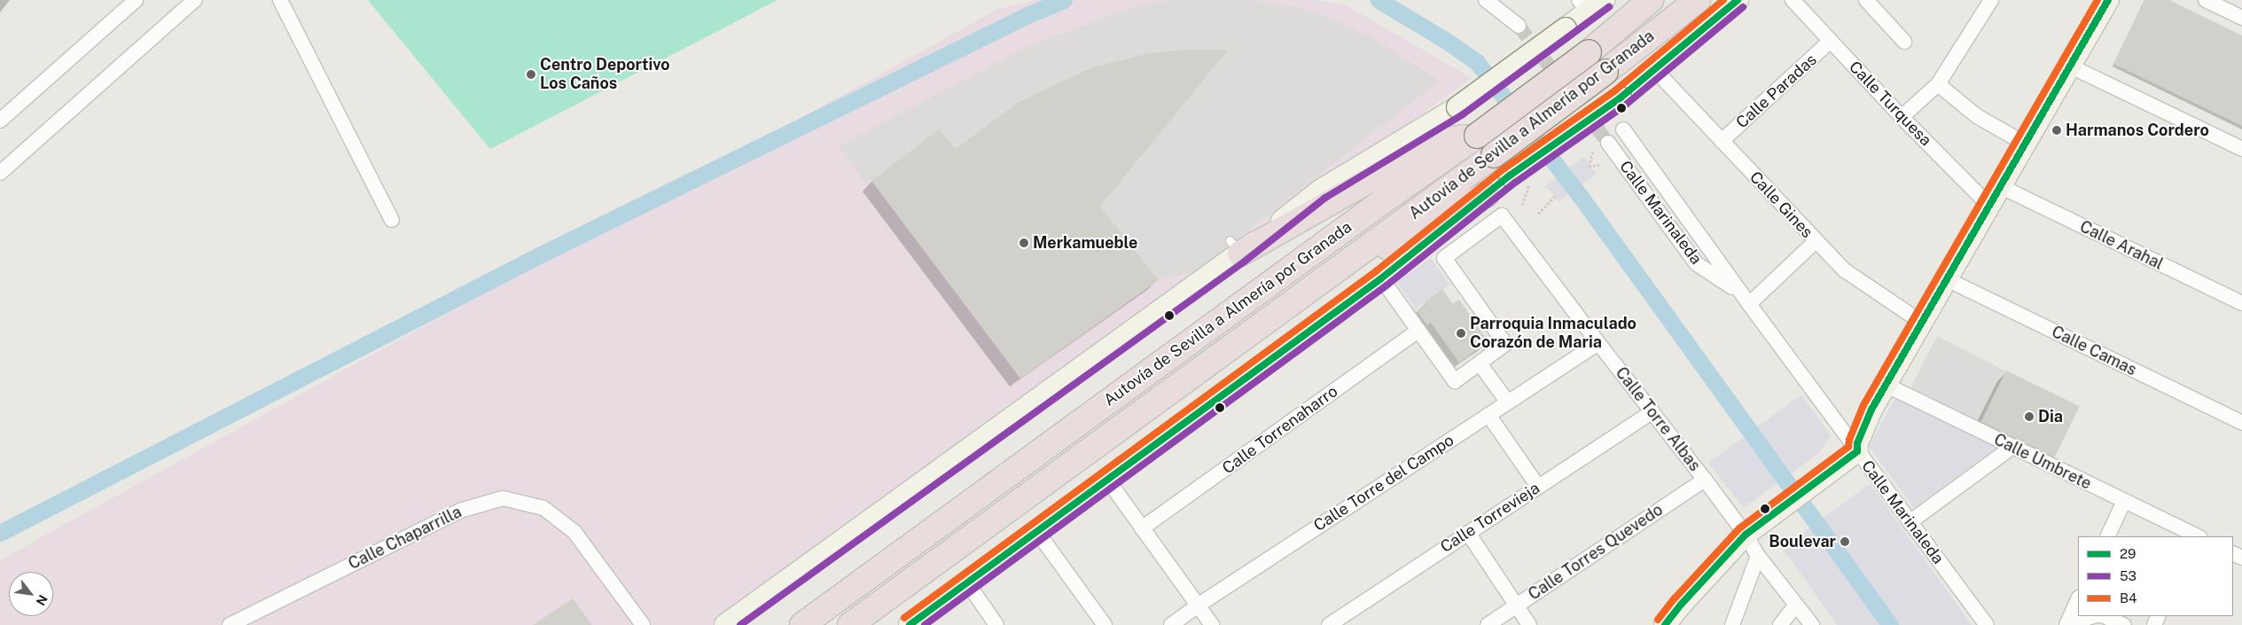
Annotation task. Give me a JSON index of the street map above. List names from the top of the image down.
{
  "streets": {
    "highway": ["Autovía de Sevilla a Almería por Granada"],
    "street": [
      "Calle Paradas",
      "Calle Turquesa",
      "Calle Gines",
      "Calle Marinaleda",
      "Calle Arahal",
      "Calle Camas",
      "Calle Torre Albas",
      "Calle Torrenaharro",
      "Calle Umbrete",
      "Calle Torre del Campo",
      "Calle Torrevieja",
      "Calle Chaparrilla",
      "Calle Torres Quevedo"
    ]
  },
  "crossings": [
    ["Calle Paradas", "Calle Turquesa"],
    ["Calle Paradas", "Calle Gines"],
    ["Calle Torre Albas", "Calle Torre del Campo"],
    ["Calle Torre Albas", "Calle Torrevieja"],
    ["Calle Torre Albas", "Calle Torres Quevedo"]
  ],
  "places": [
    "Centro Deportivo Los Caños",
    "Harmanos Cordero",
    "Merkamueble",
    "Parroquia Inmaculado Corazón de Maria",
    "Dia",
    "Boulevar"
  ],
  "lines": ["transit line 29", "transit line B4", "transit line 53"],
  "legend": ["29", "53", "B4"],
  "north": "bottom right"
}
